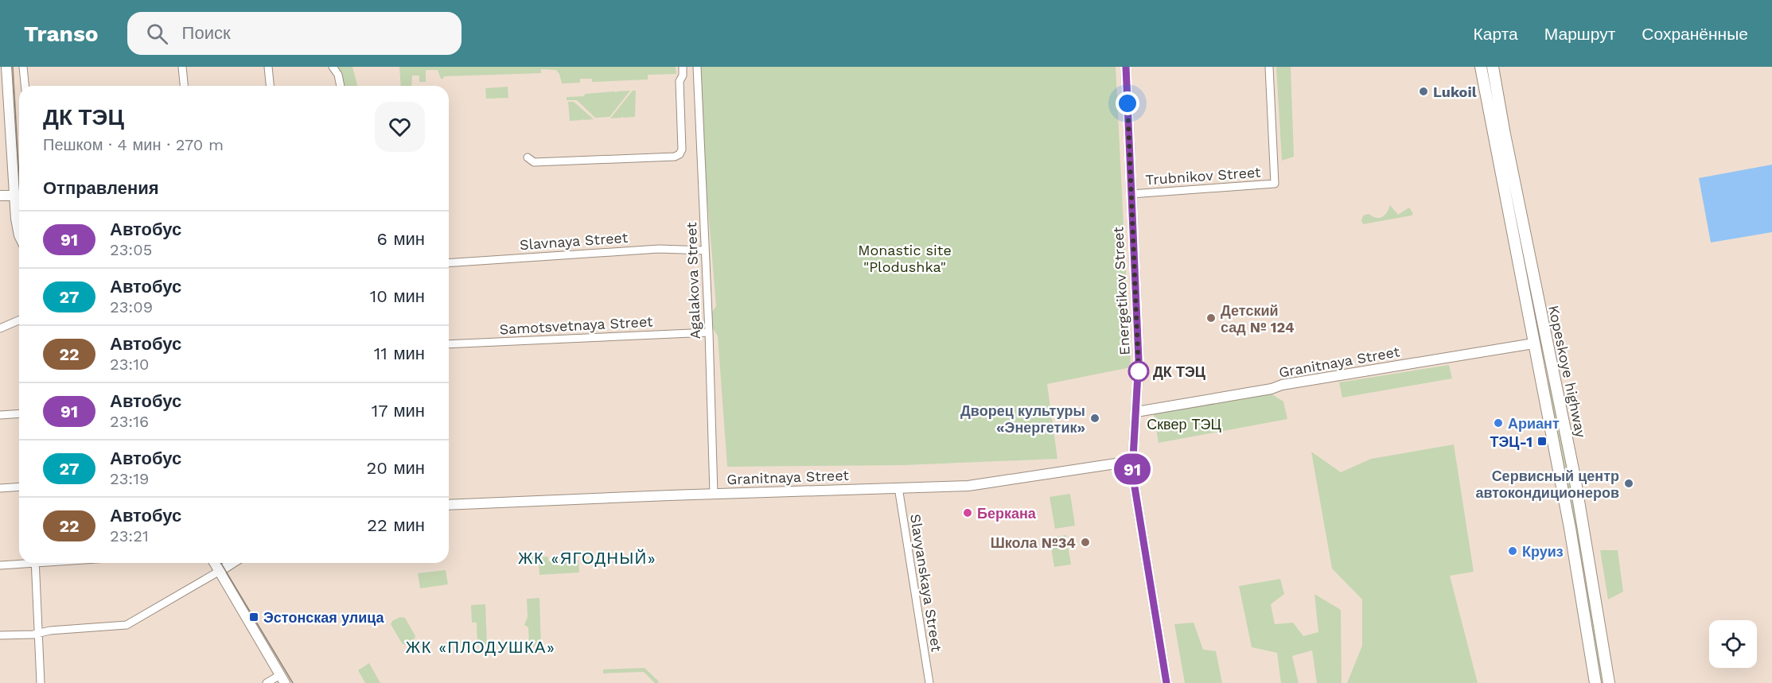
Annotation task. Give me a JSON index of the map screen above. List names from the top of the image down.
{
  "streets": {
    "main road": ["Granitnaya Street", "Kopeskoye highway"],
    "street": [
      "Trubnikov Street",
      "Slavnaya Street",
      "Agalakova Street",
      "Energetikov Street",
      "Samotsvetnaya Street",
      "Slavyanskaya Street"
    ]
  },
  "crossings": [
    ["Trubnikov Street", "Energetikov Street"],
    ["Slavnaya Street", "Agalakova Street"],
    ["Agalakova Street", "Samotsvetnaya Street"],
    ["Agalakova Street", "Granitnaya Street"],
    ["Energetikov Street", "Granitnaya Street"],
    ["Granitnaya Street", "Kopeskoye highway"],
    ["Granitnaya Street", "Slavyanskaya Street"]
  ],
  "districts": ["ЖК «ЯГОДНЫЙ»", "ЖК «ПЛОДУШКА»"],
  "parks": ["Monastic site \"Plodushka\"", "Сквер ТЭЦ"],
  "places": {
    "other": [
      "Lukoil",
      "Детский сад № 124",
      "ДК ТЭЦ",
      "Дворец культуры «Энергетик»",
      "Ариант",
      "Сервисный центр автокондиционеров",
      "Беркана",
      "Школа №34",
      "Круиз"
    ],
    "transit": ["ТЭЦ-1", "Эстонская улица"]
  },
  "lines": ["bus line 91"],
  "page": {
    "header": "Transo",
    "search": "Поиск",
    "nav": ["Карта", "Маршрут", "Сохранённые"],
    "on_map": "91",
    "heading": [
      ["ДК ТЭЦ", "Пешком · 4 мин · 270 m"],
      "Отправления"
    ],
    "list": [
      {
        "mark": "91",
        "name": "Автобус",
        "note": "23:05",
        "value": "6 мин"
      },
      {
        "mark": "27",
        "name": "Автобус",
        "note": "23:09",
        "value": "10 мин"
      },
      {
        "mark": "22",
        "name": "Автобус",
        "note": "23:10",
        "value": "11 мин"
      },
      {
        "mark": "91",
        "name": "Автобус",
        "note": "23:16",
        "value": "17 мин"
      },
      {
        "mark": "27",
        "name": "Автобус",
        "note": "23:19",
        "value": "20 мин"
      },
      {
        "mark": "22",
        "name": "Автобус",
        "note": "23:21",
        "value": "22 мин"
      }
    ]
  }
}
